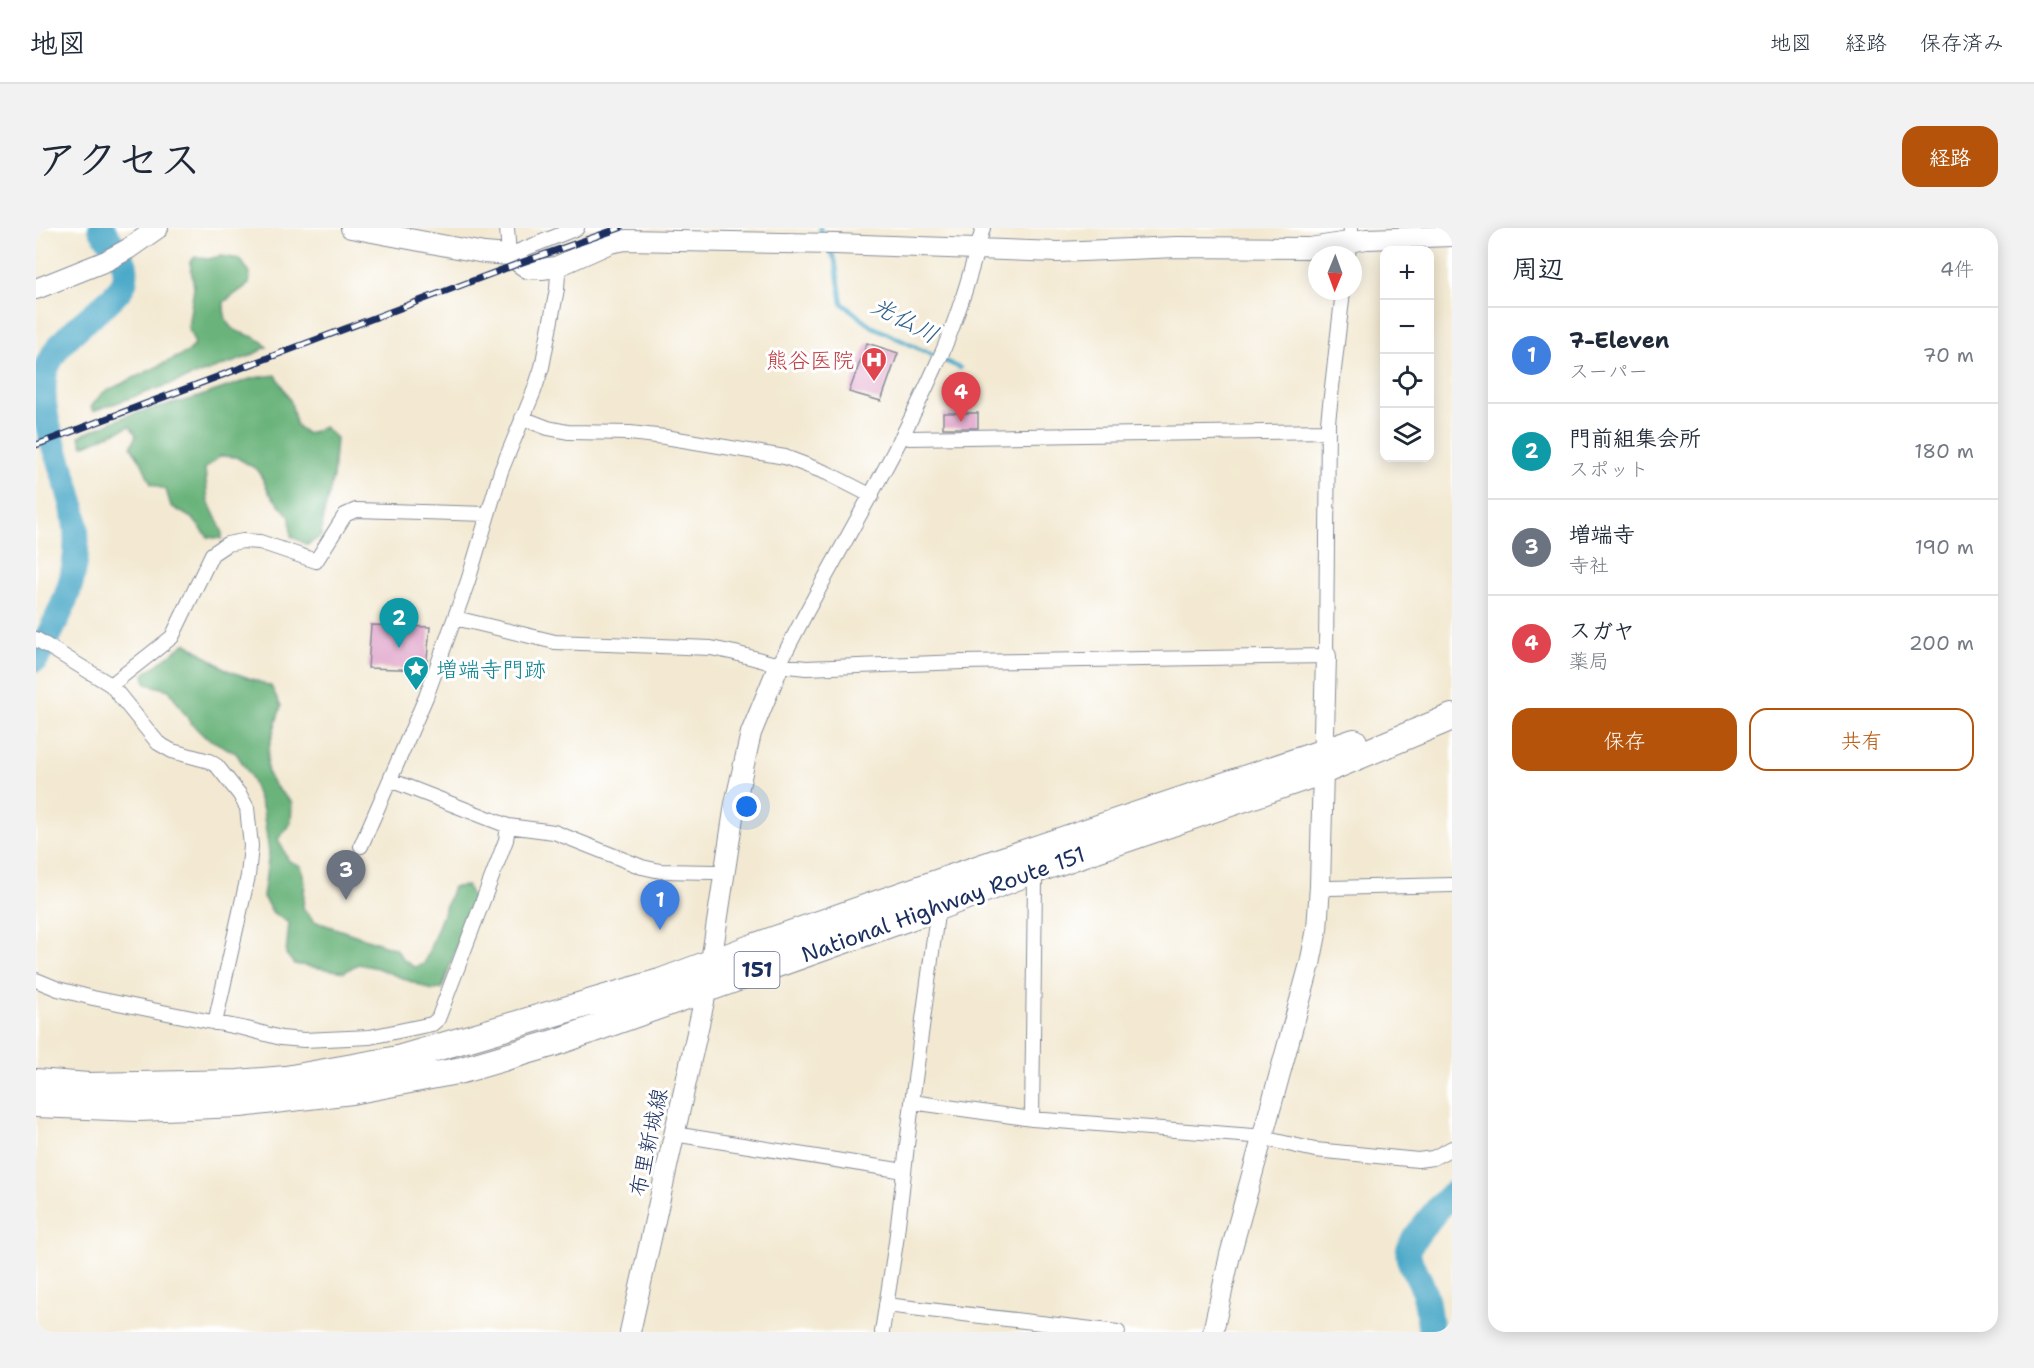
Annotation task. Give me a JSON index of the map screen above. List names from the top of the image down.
{
  "streets": {
    "highway": ["National Highway Route 151", "151"],
    "street": ["布里新城線"]
  },
  "crossings": [
    ["National Highway Route 151", "布里新城線"]
  ],
  "water": ["光仏川"],
  "places": {
    "hospital": ["熊谷医院"],
    "place": ["増端寺門跡"]
  },
  "north": "bottom",
  "page": {
    "header": "地図",
    "nav": ["地図", "経路", "保存済み"],
    "title": "アクセス",
    "buttons": [
      "経路",
      ["保存", "共有"]
    ],
    "heading": ["周辺", "4件"],
    "map_buttons": ["+", "−"],
    "list": [
      {
        "mark": "1",
        "name": "7-Eleven",
        "note": "スーパー",
        "value": "70 m"
      },
      {
        "mark": "2",
        "name": "門前組集会所",
        "note": "スポット",
        "value": "180 m"
      },
      {
        "mark": "3",
        "name": "増端寺",
        "note": "寺社",
        "value": "190 m"
      },
      {
        "mark": "4",
        "name": "スガヤ",
        "note": "薬局",
        "value": "200 m"
      }
    ],
    "pins": [
      "4",
      "2",
      "3",
      "1"
    ]
  }
}
